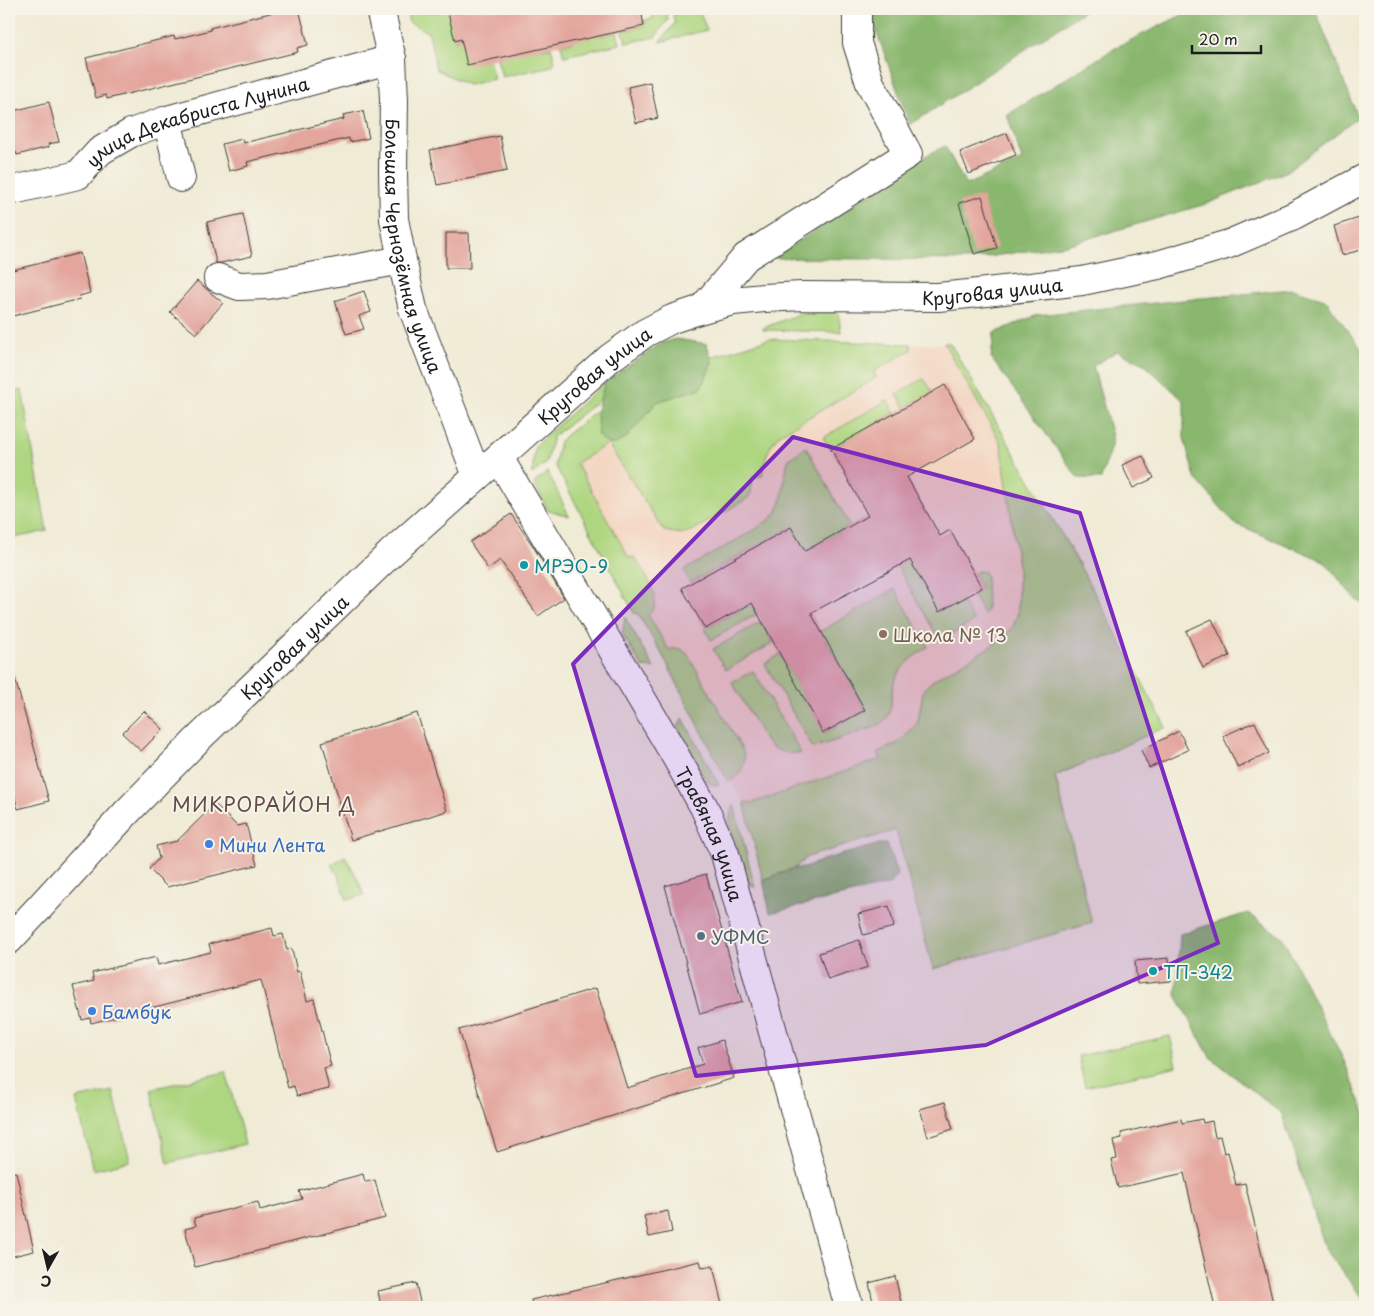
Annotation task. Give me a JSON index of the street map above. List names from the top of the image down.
{
  "streets": {
    "street": [
      "улица Декабриста Лунина",
      "Большая Чернозёмная улица",
      "Круговая улица",
      "Травяная улица"
    ]
  },
  "crossings": [
    ["улица Декабриста Лунина", "Большая Чернозёмная улица"],
    ["Большая Чернозёмная улица", "Круговая улица"],
    ["Круговая улица", "Травяная улица"]
  ],
  "districts": ["МИКРОРАЙОН Д"],
  "places": [
    "МРЭО-9",
    "Школа № 13",
    "Мини Лента",
    "УФМС",
    "ТП-342",
    "Бамбук"
  ],
  "scale_bar": "20 m",
  "north": "bottom"
}
